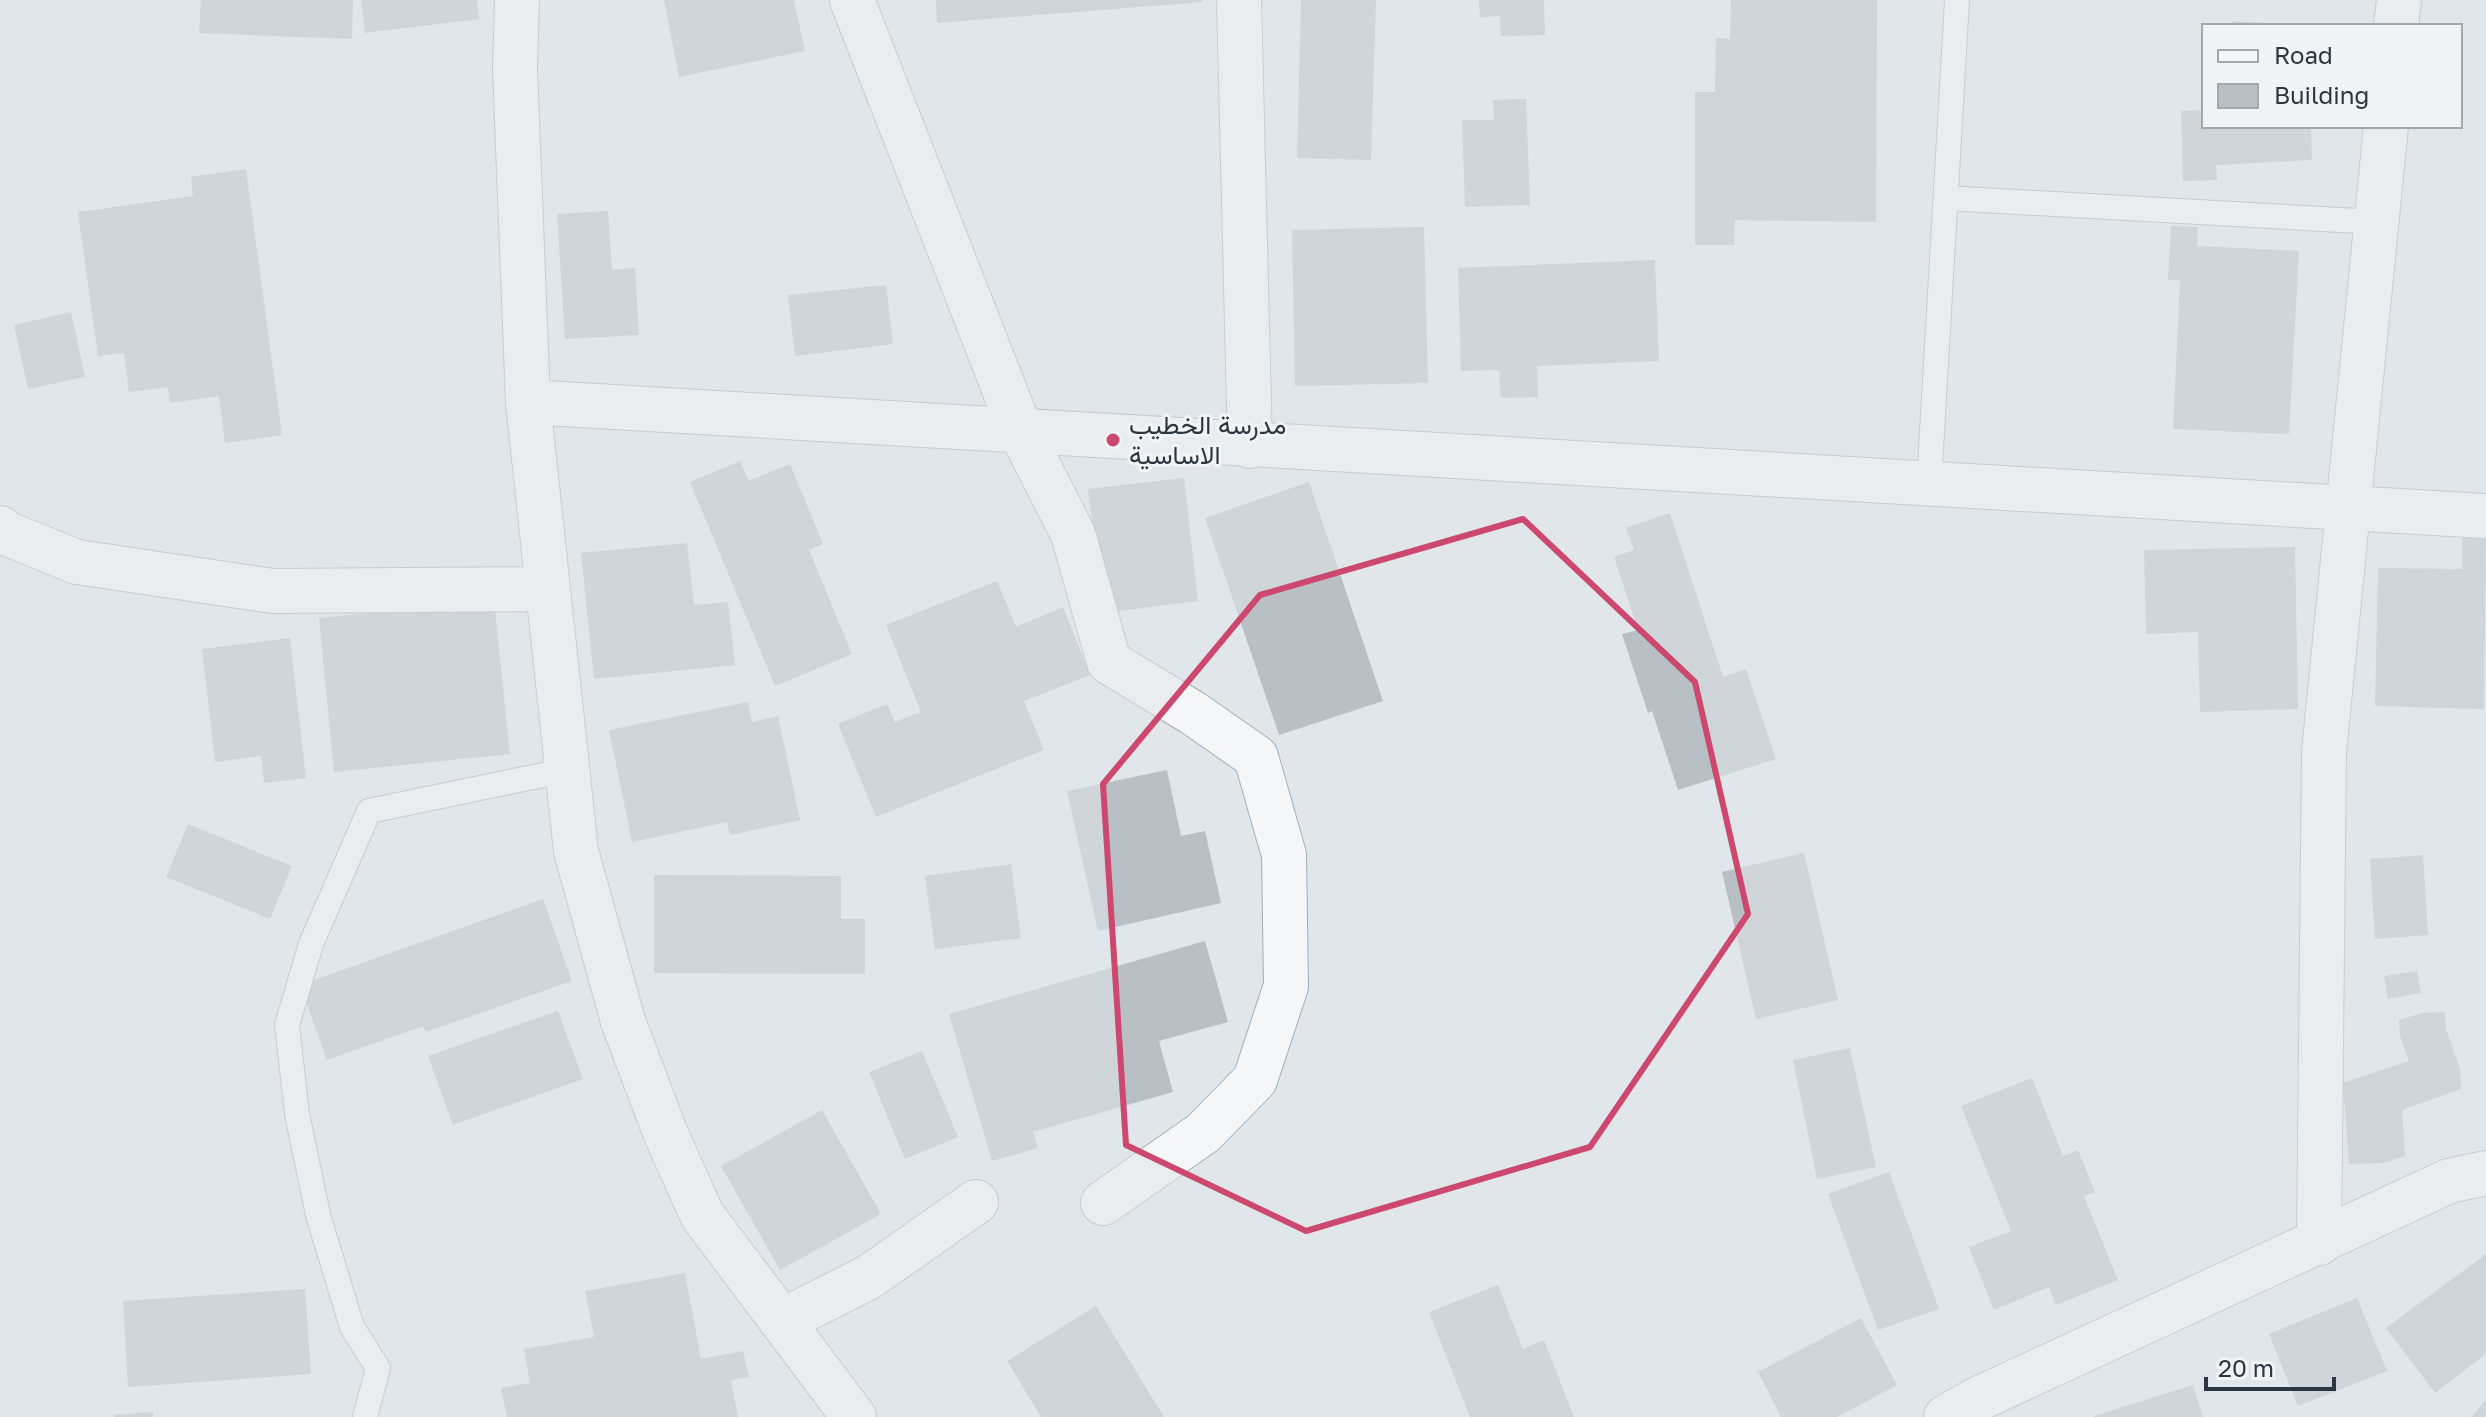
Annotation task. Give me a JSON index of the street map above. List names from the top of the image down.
{
  "places": ["مدرسة الخطيب الاساسية"],
  "legend": ["Road", "Building"],
  "scale_bar": "20 m"
}
